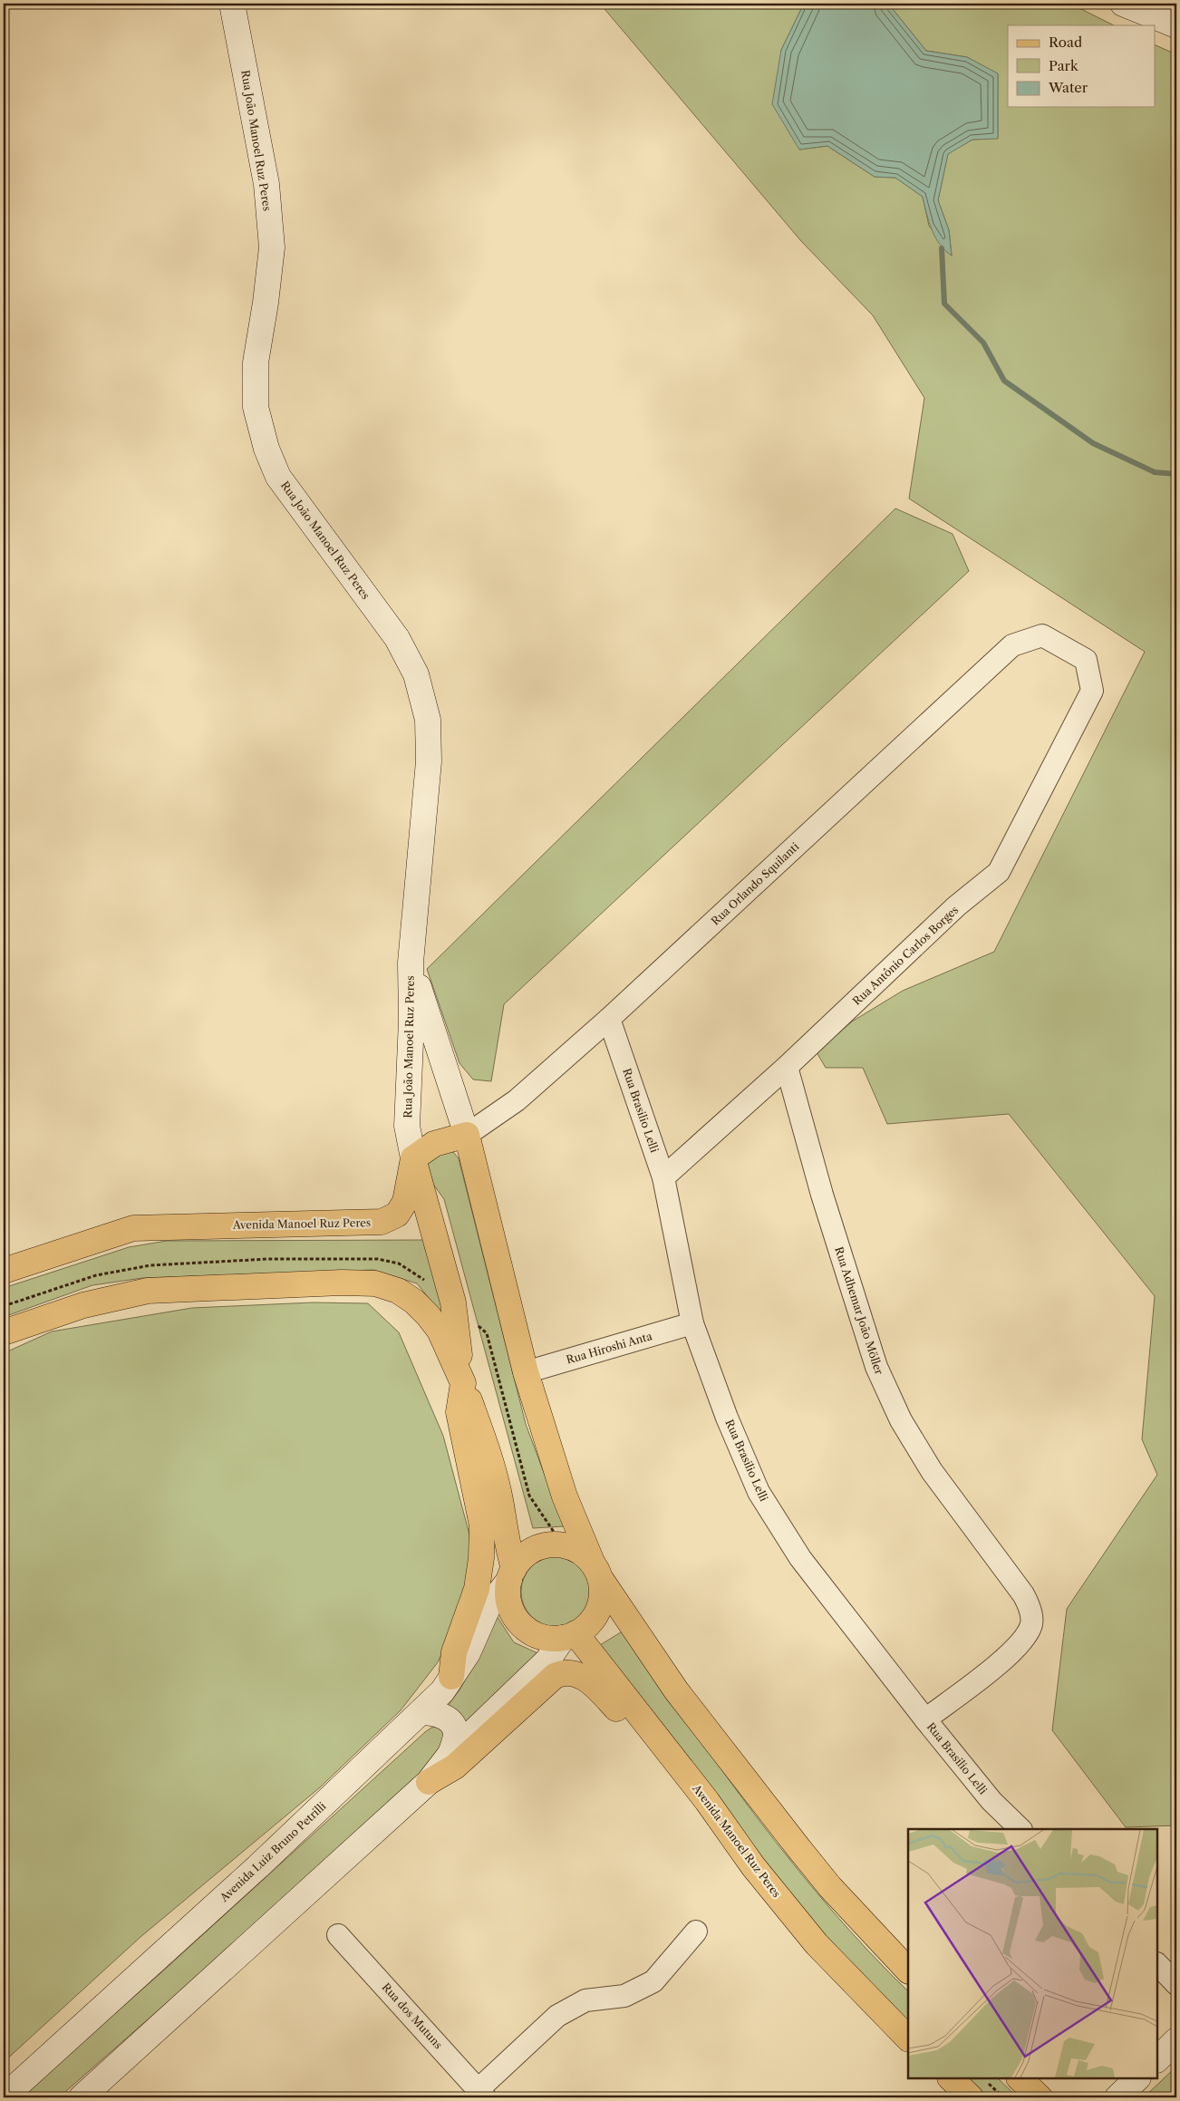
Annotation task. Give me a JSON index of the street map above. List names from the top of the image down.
{
  "streets": {
    "main road": ["Rua João Manoel Ruz Peres", "Avenida Manoel Ruz Peres", "Avenida Luiz Bruno Petrilli"],
    "street": [
      "Rua Orlando Squilanti",
      "Rua Antônio Carlos Borges",
      "Rua Brasilio Lelli",
      "Rua Adhemar João Möller",
      "Rua Hiroshi Anta",
      "Rua dos Mutuns"
    ]
  },
  "crossings": [
    ["Rua João Manoel Ruz Peres", "Rua Orlando Squilanti"],
    ["Rua João Manoel Ruz Peres", "Avenida Manoel Ruz Peres"],
    ["Rua Orlando Squilanti", "Rua Antônio Carlos Borges"],
    ["Rua Orlando Squilanti", "Rua Brasilio Lelli"],
    ["Rua Antônio Carlos Borges", "Rua Brasilio Lelli"],
    ["Rua Antônio Carlos Borges", "Rua Adhemar João Möller"],
    ["Rua Brasilio Lelli", "Rua Adhemar João Möller"],
    ["Rua Brasilio Lelli", "Rua Hiroshi Anta"],
    ["Avenida Manoel Ruz Peres", "Avenida Luiz Bruno Petrilli"]
  ],
  "legend": ["Road", "Park", "Water"]
}
